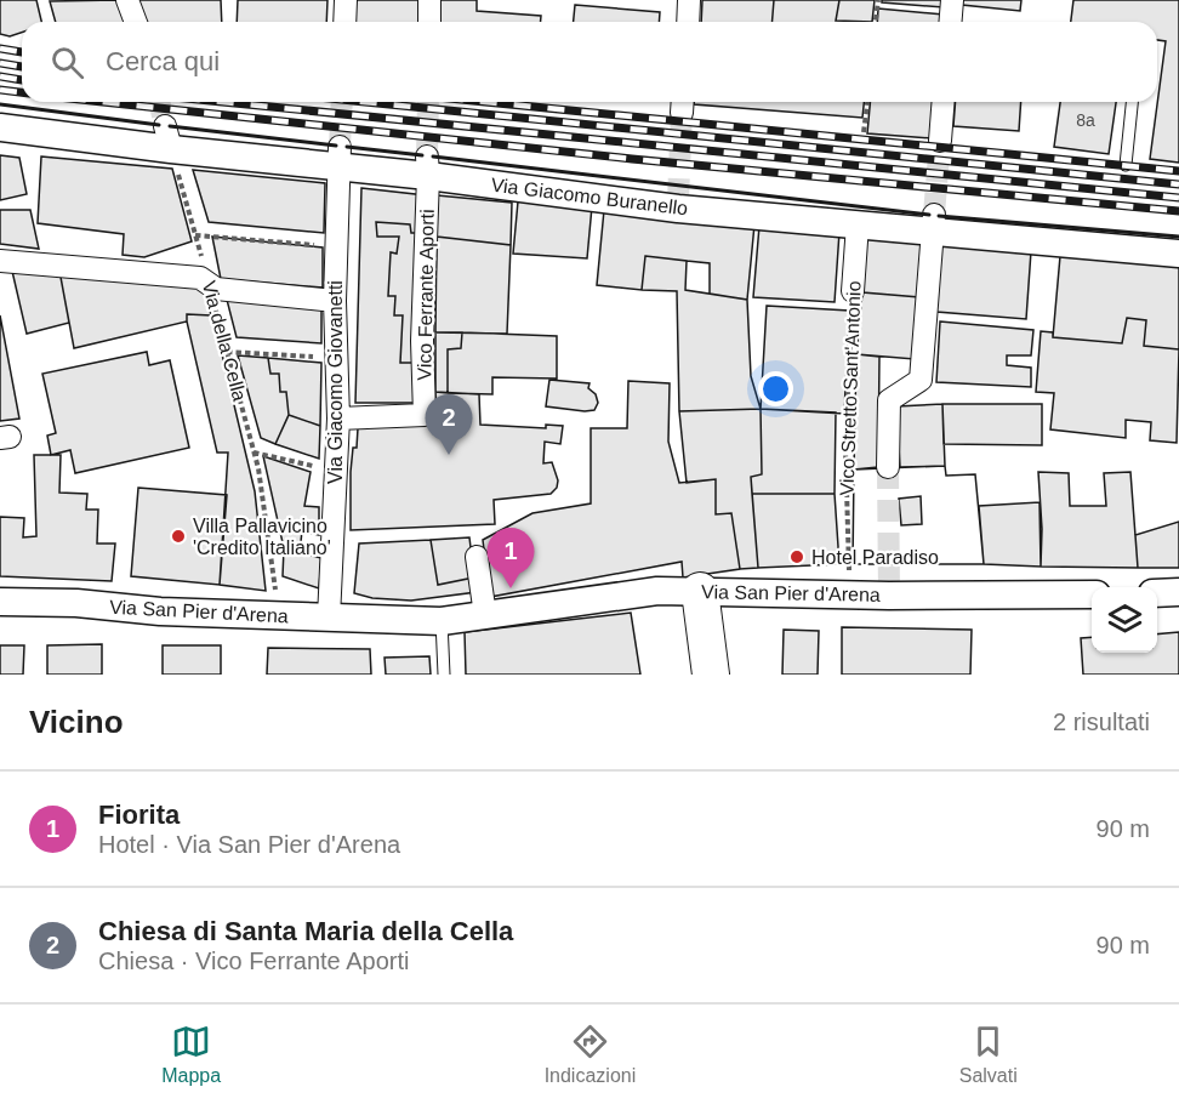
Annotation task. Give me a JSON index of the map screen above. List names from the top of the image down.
{
  "streets": {
    "street": [
      "Via Giacomo Buranello",
      "Vico Ferrante Aporti",
      "Via Giacomo Giovanetti",
      "Vico Stretto Sant'Antonio",
      "Via San Pier d'Arena"
    ],
    "path": ["Via della Cella"]
  },
  "crossings": [
    ["Via Giacomo Buranello", "Vico Ferrante Aporti"],
    ["Via Giacomo Buranello", "Via della Cella"],
    ["Via Giacomo Buranello", "Via Giacomo Giovanetti"],
    ["Via Giacomo Buranello", "Vico Stretto Sant'Antonio"],
    ["Vico Ferrante Aporti", "Via Giacomo Giovanetti"],
    ["Via Giacomo Giovanetti", "Via San Pier d'Arena"],
    ["Vico Stretto Sant'Antonio", "Via San Pier d'Arena"]
  ],
  "places": ["Villa Pallavicino 'Credito Italiano'", "Hotel Paradiso"],
  "house_numbers": ["8a"],
  "page": {
    "search": "Cerca qui",
    "pins": ["2", "1"],
    "heading": ["Vicino", "2 risultati"],
    "list": [
      {
        "mark": "1",
        "name": "Fiorita",
        "note": "Hotel · Via San Pier d'Arena",
        "value": "90 m"
      },
      {
        "mark": "2",
        "name": "Chiesa di Santa Maria della Cella",
        "note": "Chiesa · Vico Ferrante Aporti",
        "value": "90 m"
      }
    ],
    "nav": ["Mappa", "Indicazioni", "Salvati"]
  }
}
